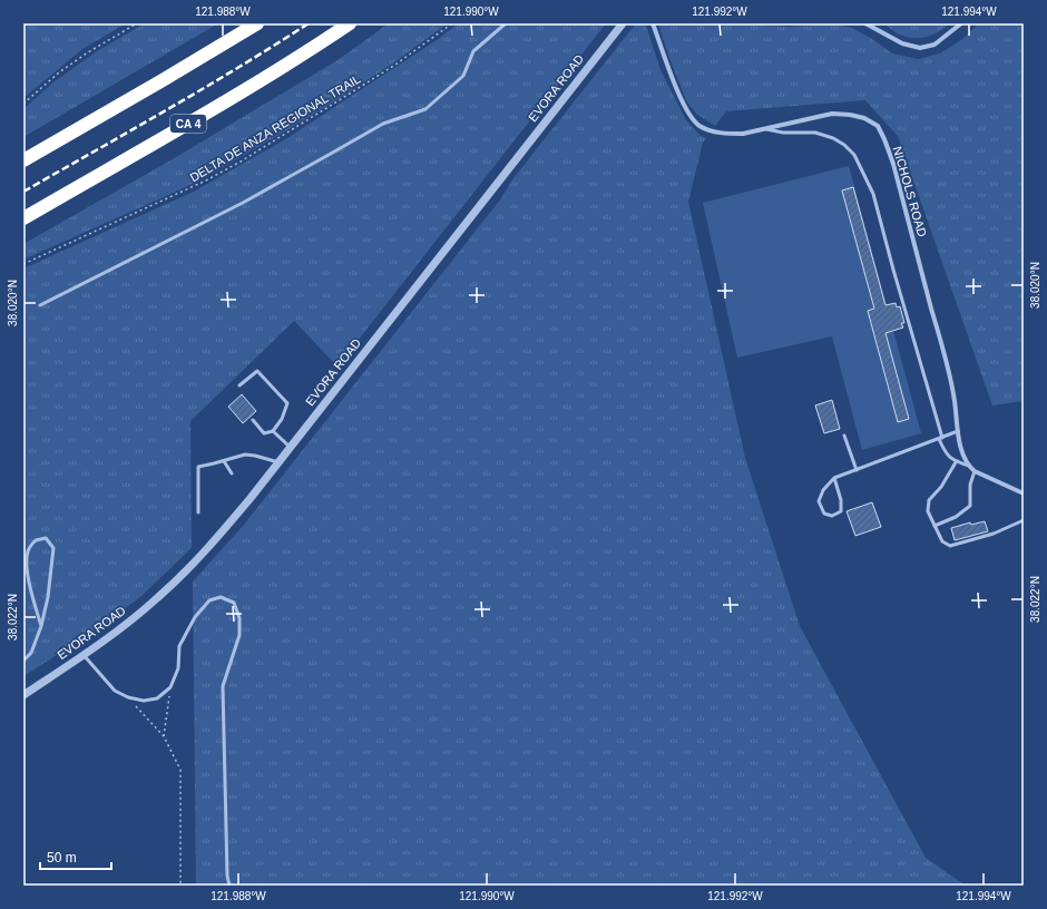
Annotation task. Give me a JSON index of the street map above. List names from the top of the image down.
{
  "streets": {
    "highway": ["CA 4"],
    "street": ["EVORA ROAD", "NICHOLS ROAD"],
    "path": ["DELTA DE ANZA REGIONAL TRAIL"]
  },
  "scale_bar": "50 m",
  "coordinates": [
    "121.988°W",
    "121.990°W",
    "121.992°W",
    "121.994°W",
    "38.020°N",
    "38.022°N"
  ]
}
